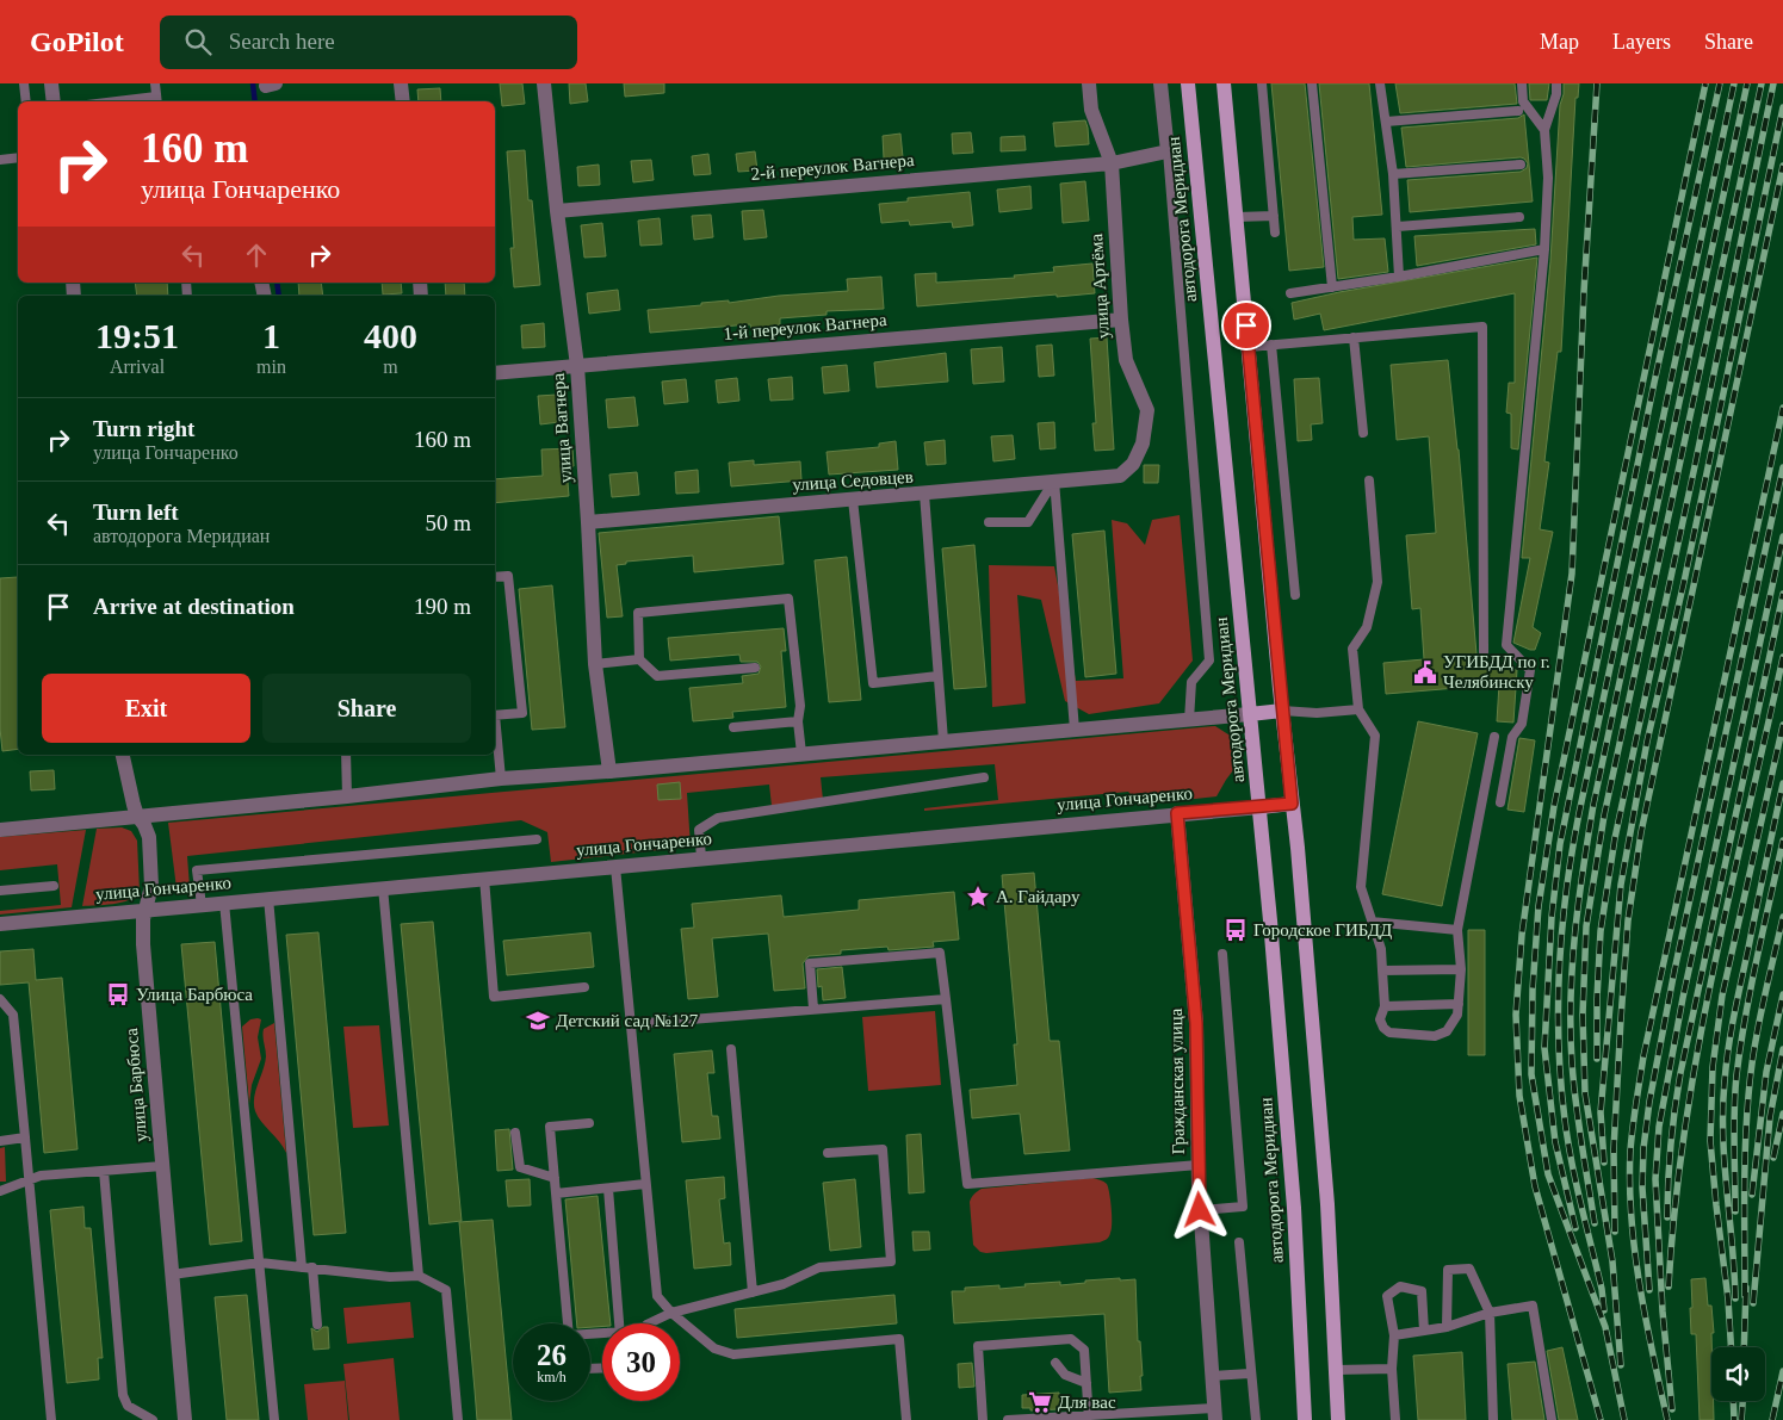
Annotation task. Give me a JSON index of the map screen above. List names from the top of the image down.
{
  "streets": {
    "main road": ["автодорога Меридиан", "улица Гончаренко"],
    "street": [
      "2-й переулок Вагнера",
      "улица Артёма",
      "1-й переулок Вагнера",
      "улица Вагнера",
      "улица Седовцев",
      "Гражданская улица",
      "улица Барбюса"
    ]
  },
  "crossings": [
    ["2-й переулок Вагнера", "улица Артёма"],
    ["2-й переулок Вагнера", "улица Вагнера"],
    ["автодорога Меридиан", "улица Гончаренко"],
    ["улица Артёма", "1-й переулок Вагнера"],
    ["улица Артёма", "улица Седовцев"],
    ["1-й переулок Вагнера", "улица Вагнера"],
    ["улица Вагнера", "улица Седовцев"],
    ["улица Гончаренко", "Гражданская улица"],
    ["улица Гончаренко", "улица Барбюса"]
  ],
  "places": {
    "public building": ["УГИБДД по г. Челябинску"],
    "place": ["А. Гайдару"],
    "bus stop": ["Городское ГИБДД", "Улица Барбюса"],
    "school or university": ["Детский сад №127"],
    "supermarket": ["Для вас"]
  },
  "page": {
    "header": "GoPilot",
    "search": "Search here",
    "nav": ["Map", "Layers", "Share"],
    "turn": ["160 m", "улица Гончаренко"],
    "eta": [
      "19:51",
      "Arrival",
      "1",
      "min",
      "400",
      "m"
    ],
    "list": [
      {
        "name": "Turn right",
        "note": "улица Гончаренко",
        "value": "160 m"
      },
      {
        "name": "Turn left",
        "note": "автодорога Меридиан",
        "value": "50 m"
      },
      {
        "name": "Arrive at destination",
        "value": "190 m"
      }
    ],
    "buttons": ["Exit", "Share"],
    "speed": "26 km/h",
    "limit": "30"
  }
}
